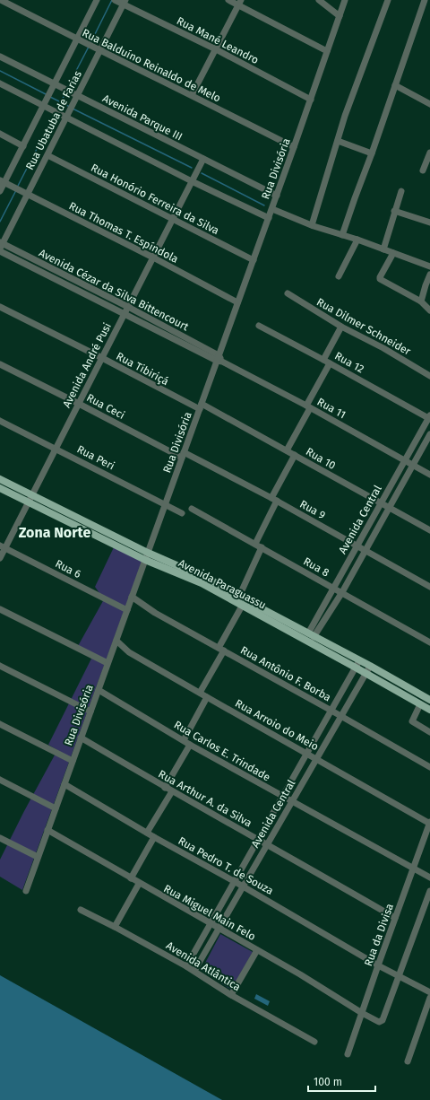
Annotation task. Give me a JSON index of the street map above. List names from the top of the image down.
{
  "streets": {
    "main road": ["Avenida Paraguassu"],
    "street": [
      "Rua Mané Leandro",
      "Rua Balduíno Reinaldo de Melo",
      "Avenida Parque III",
      "Rua Ubatuba de Farias",
      "Rua Divisória",
      "Rua Honório Ferreira da Silva",
      "Rua Thomas T. Espíndola",
      "Avenida Cézar da Silva Bittencourt",
      "Rua Dilmer Schneider",
      "Rua 12",
      "Avenida André Pusi",
      "Rua Tibiriçá",
      "Rua Ceci",
      "Rua 11",
      "Rua Peri",
      "Rua 10",
      "Rua 9",
      "Avenida Central",
      "Rua 8",
      "Rua 6",
      "Rua Antônio F. Borba",
      "Rua Arroio do Meio",
      "Rua Carlos E. Trindade",
      "Rua Arthur A. da Silva",
      "Rua Pedro T. de Souza",
      "Rua Miguel Main Felo",
      "Rua da Divisa",
      "Avenida Atlântica"
    ]
  },
  "crossings": [
    ["Rua Mané Leandro", "Rua Ubatuba de Farias"],
    ["Rua Mané Leandro", "Rua Divisória"],
    ["Rua Balduíno Reinaldo de Melo", "Rua Ubatuba de Farias"],
    ["Rua Balduíno Reinaldo de Melo", "Rua Divisória"],
    ["Avenida Parque III", "Rua Ubatuba de Farias"],
    ["Avenida Parque III", "Rua Divisória"],
    ["Avenida Parque III", "Avenida André Pusi"],
    ["Rua Ubatuba de Farias", "Rua Honório Ferreira da Silva"],
    ["Rua Ubatuba de Farias", "Rua Thomas T. Espíndola"],
    ["Rua Ubatuba de Farias", "Avenida Cézar da Silva Bittencourt"],
    ["Rua Divisória", "Rua Honório Ferreira da Silva"],
    ["Rua Divisória", "Rua Thomas T. Espíndola"],
    ["Rua Divisória", "Avenida Cézar da Silva Bittencourt"],
    ["Rua Divisória", "Rua Tibiriçá"],
    ["Rua Divisória", "Rua Ceci"],
    ["Rua Divisória", "Rua 11"],
    ["Rua Divisória", "Rua Peri"],
    ["Rua Divisória", "Rua 10"],
    ["Rua Divisória", "Rua 9"],
    ["Rua Divisória", "Rua 6"],
    ["Rua Divisória", "Avenida Paraguassu"],
    ["Rua Divisória", "Rua Antônio F. Borba"],
    ["Rua Divisória", "Rua Arroio do Meio"],
    ["Rua Divisória", "Rua Carlos E. Trindade"],
    ["Rua Divisória", "Rua Arthur A. da Silva"],
    ["Rua Divisória", "Rua Pedro T. de Souza"],
    ["Rua Divisória", "Rua Miguel Main Felo"],
    ["Rua Honório Ferreira da Silva", "Avenida André Pusi"],
    ["Rua Thomas T. Espíndola", "Avenida André Pusi"],
    ["Avenida Cézar da Silva Bittencourt", "Avenida André Pusi"],
    ["Avenida Cézar da Silva Bittencourt", "Rua 11"],
    ["Rua 12", "Avenida Central"],
    ["Avenida André Pusi", "Rua Tibiriçá"],
    ["Avenida André Pusi", "Rua Ceci"],
    ["Avenida André Pusi", "Rua Peri"],
    ["Avenida André Pusi", "Rua 6"],
    ["Avenida André Pusi", "Avenida Paraguassu"],
    ["Rua Tibiriçá", "Rua 10"],
    ["Rua Ceci", "Rua 9"],
    ["Rua 11", "Avenida Central"],
    ["Rua 10", "Avenida Central"],
    ["Rua 9", "Avenida Central"],
    ["Avenida Central", "Rua 8"],
    ["Avenida Central", "Avenida Paraguassu"],
    ["Avenida Central", "Rua Antônio F. Borba"],
    ["Avenida Central", "Rua Arroio do Meio"],
    ["Avenida Central", "Rua Carlos E. Trindade"],
    ["Avenida Central", "Rua Arthur A. da Silva"],
    ["Avenida Central", "Rua Pedro T. de Souza"],
    ["Avenida Central", "Rua Miguel Main Felo"],
    ["Avenida Central", "Avenida Atlântica"],
    ["Rua Arroio do Meio", "Rua da Divisa"],
    ["Rua Carlos E. Trindade", "Rua da Divisa"],
    ["Rua Arthur A. da Silva", "Rua da Divisa"],
    ["Rua Pedro T. de Souza", "Rua Miguel Main Felo"],
    ["Rua Pedro T. de Souza", "Rua da Divisa"],
    ["Rua Miguel Main Felo", "Rua da Divisa"]
  ],
  "districts": ["Zona Norte"],
  "scale_bar": "100 m"
}
